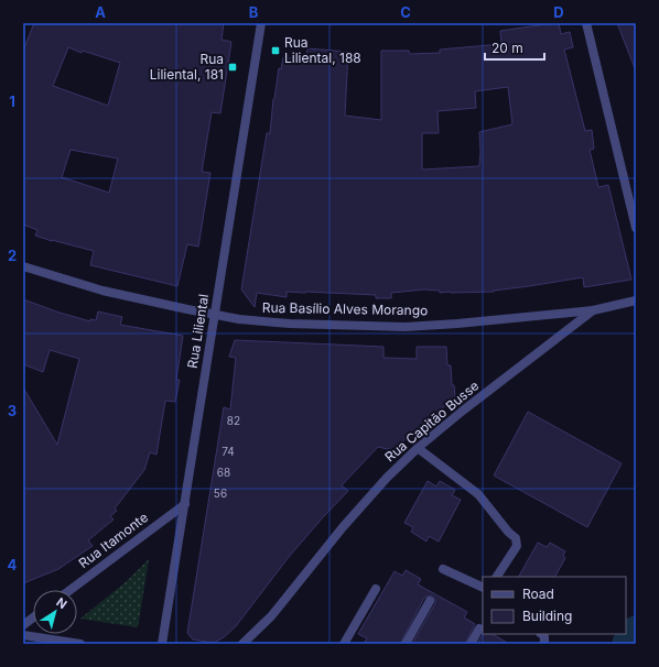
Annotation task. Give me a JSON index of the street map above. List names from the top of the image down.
{
  "streets": {
    "street": [
      "Rua Basílio Alves Morango",
      "Rua Liliental",
      "Rua Capitão Busse",
      "Rua Itamonte"
    ]
  },
  "crossings": [
    ["Rua Basílio Alves Morango", "Rua Liliental"],
    ["Rua Basílio Alves Morango", "Rua Capitão Busse"],
    ["Rua Liliental", "Rua Itamonte"]
  ],
  "places": {
    "transit": ["Rua Liliental, 188", "Rua Liliental, 181"]
  },
  "house_numbers": [
    "82",
    "74",
    "68",
    "56"
  ],
  "legend": ["Road", "Building"],
  "scale_bar": "20 m",
  "north": "top right",
  "grid": {
    "columns": [
      "A",
      "B",
      "C",
      "D"
    ],
    "rows": [
      "1",
      "2",
      "3",
      "4"
    ]
  }
}
